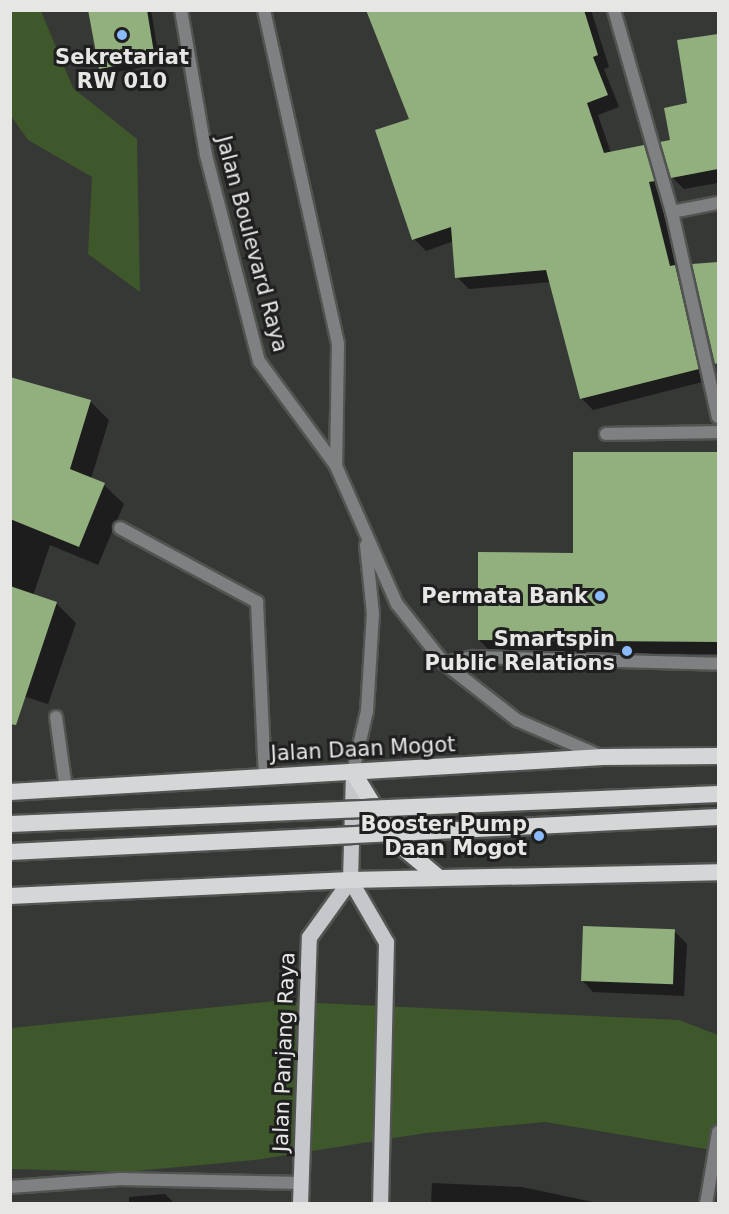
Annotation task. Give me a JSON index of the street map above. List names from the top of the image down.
{
  "streets": {
    "highway": ["Jalan Daan Mogot"],
    "main road": ["Jalan Panjang Raya"],
    "street": ["Jalan Boulevard Raya"]
  },
  "crossings": [
    ["Jalan Boulevard Raya", "Jalan Daan Mogot"]
  ],
  "places": [
    "Sekretariat RW 010",
    "Permata Bank",
    "Smartspin Public Relations",
    "Booster Pump Daan Mogot"
  ]
}
